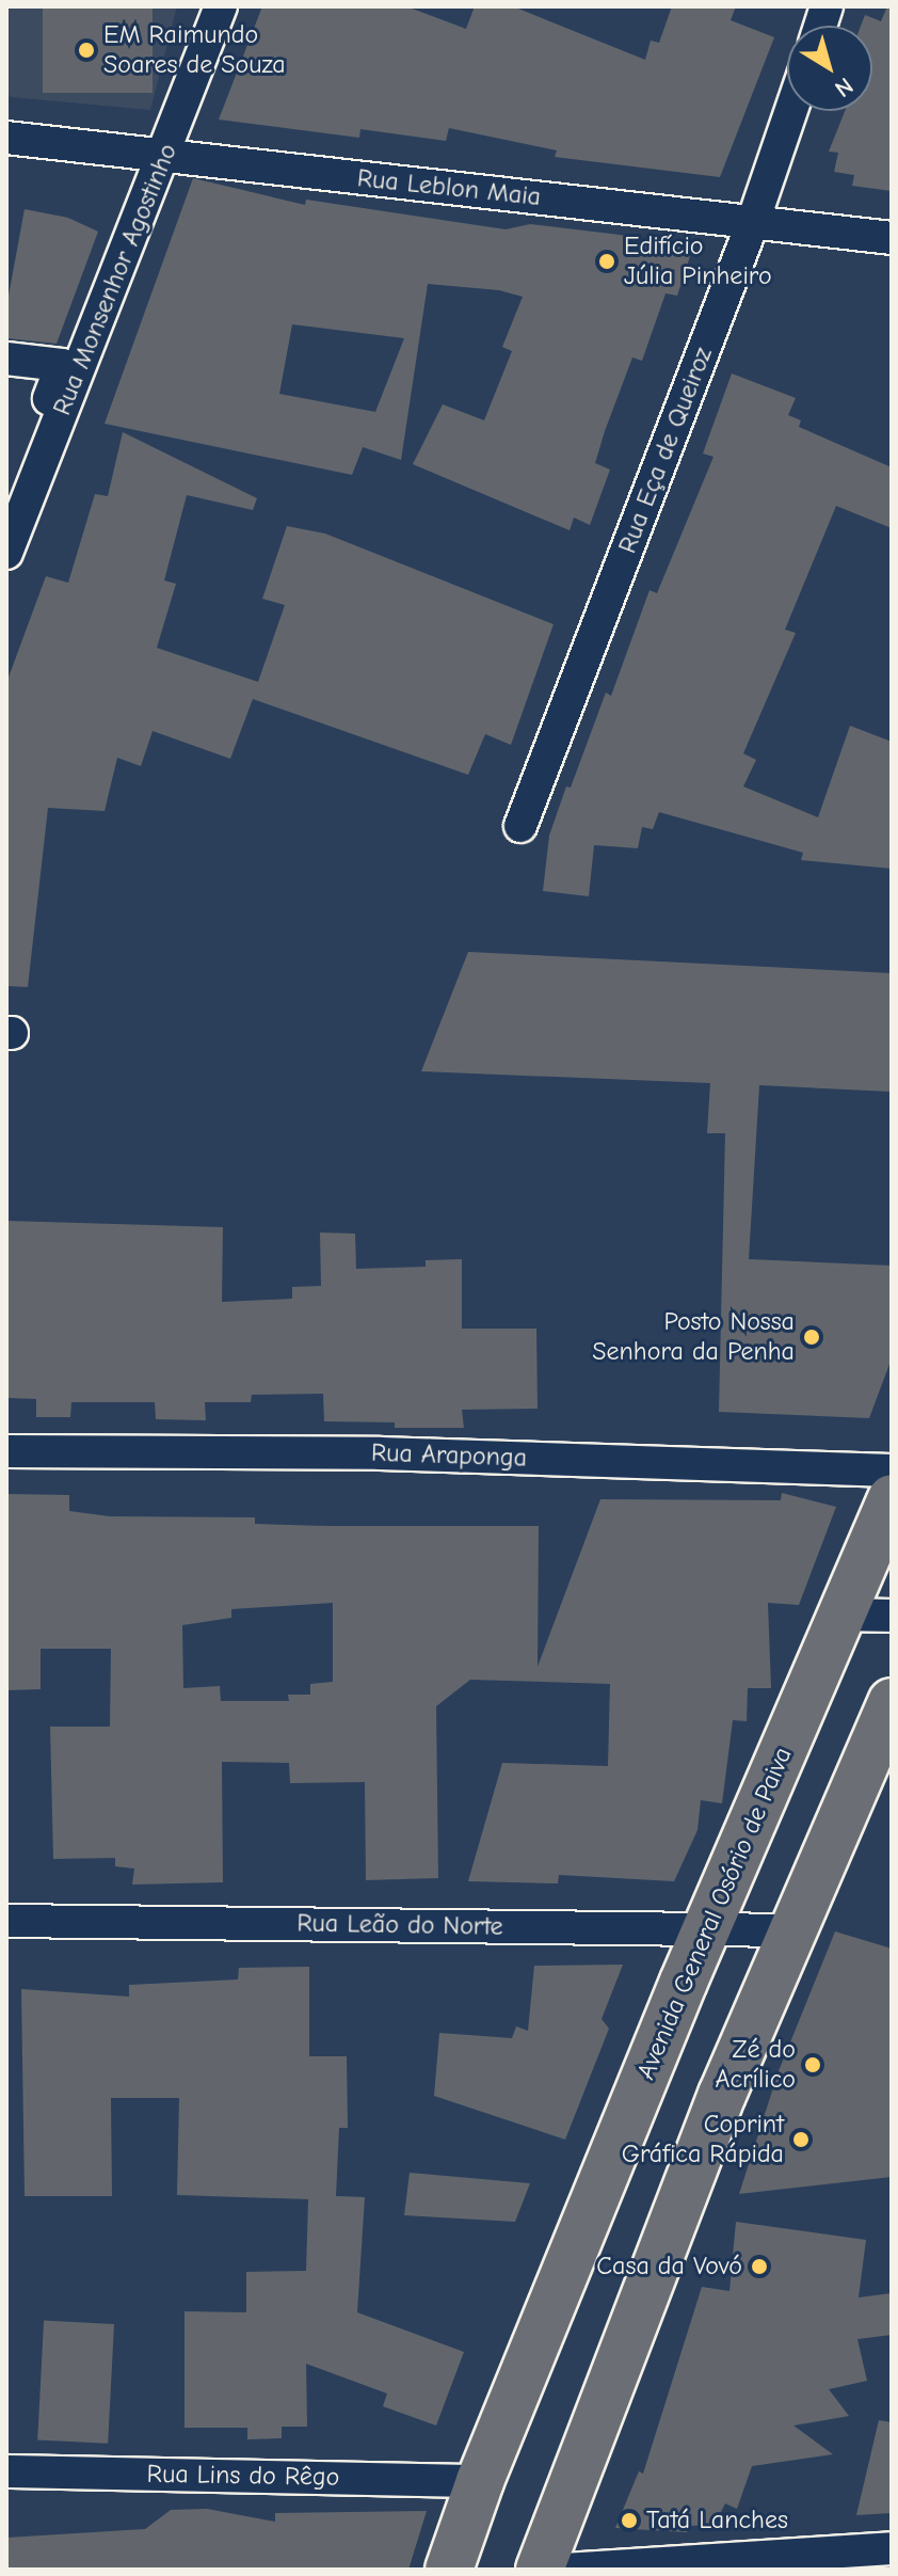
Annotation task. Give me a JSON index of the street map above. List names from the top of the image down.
{
  "streets": {
    "main road": ["Avenida General Osório de Paiva"],
    "street": [
      "Rua Leblon Maia",
      "Rua Monsenhor Agostinho",
      "Rua Eça de Queiroz",
      "Rua Araponga",
      "Rua Leão do Norte",
      "Rua Lins do Rêgo"
    ]
  },
  "crossings": [
    ["Rua Leblon Maia", "Rua Monsenhor Agostinho"],
    ["Rua Leblon Maia", "Rua Eça de Queiroz"],
    ["Avenida General Osório de Paiva", "Rua Leão do Norte"],
    ["Avenida General Osório de Paiva", "Rua Lins do Rêgo"]
  ],
  "places": [
    "EM Raimundo Soares de Souza",
    "Edifício Júlia Pinheiro",
    "Posto Nossa Senhora da Penha",
    "Zé do Acrílico",
    "Coprint Gráfica Rápida",
    "Casa da Vovó",
    "Tatá Lanches"
  ],
  "north": "bottom right"
}
